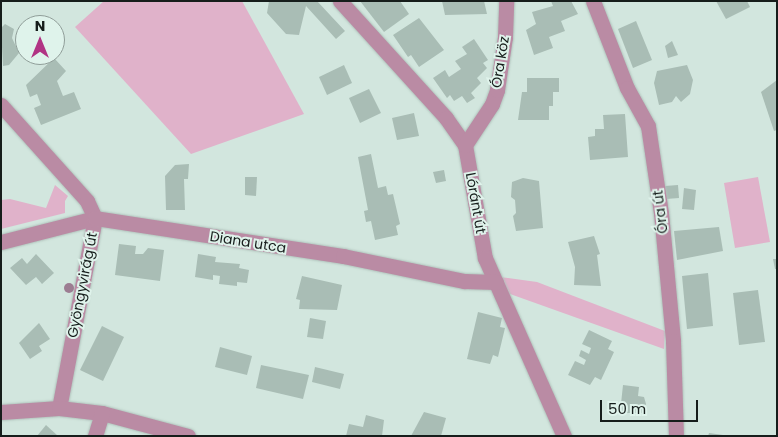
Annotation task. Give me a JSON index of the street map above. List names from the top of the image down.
{
  "streets": {
    "street": [
      "Óra köz",
      "Lóránt út",
      "Óra út",
      "Diana utca",
      "Gyöngyvirág út"
    ]
  },
  "crossings": [
    ["Óra köz", "Lóránt út"],
    ["Lóránt út", "Diana utca"],
    ["Diana utca", "Gyöngyvirág út"]
  ],
  "scale_bar": "50 m",
  "north": "top"
}
